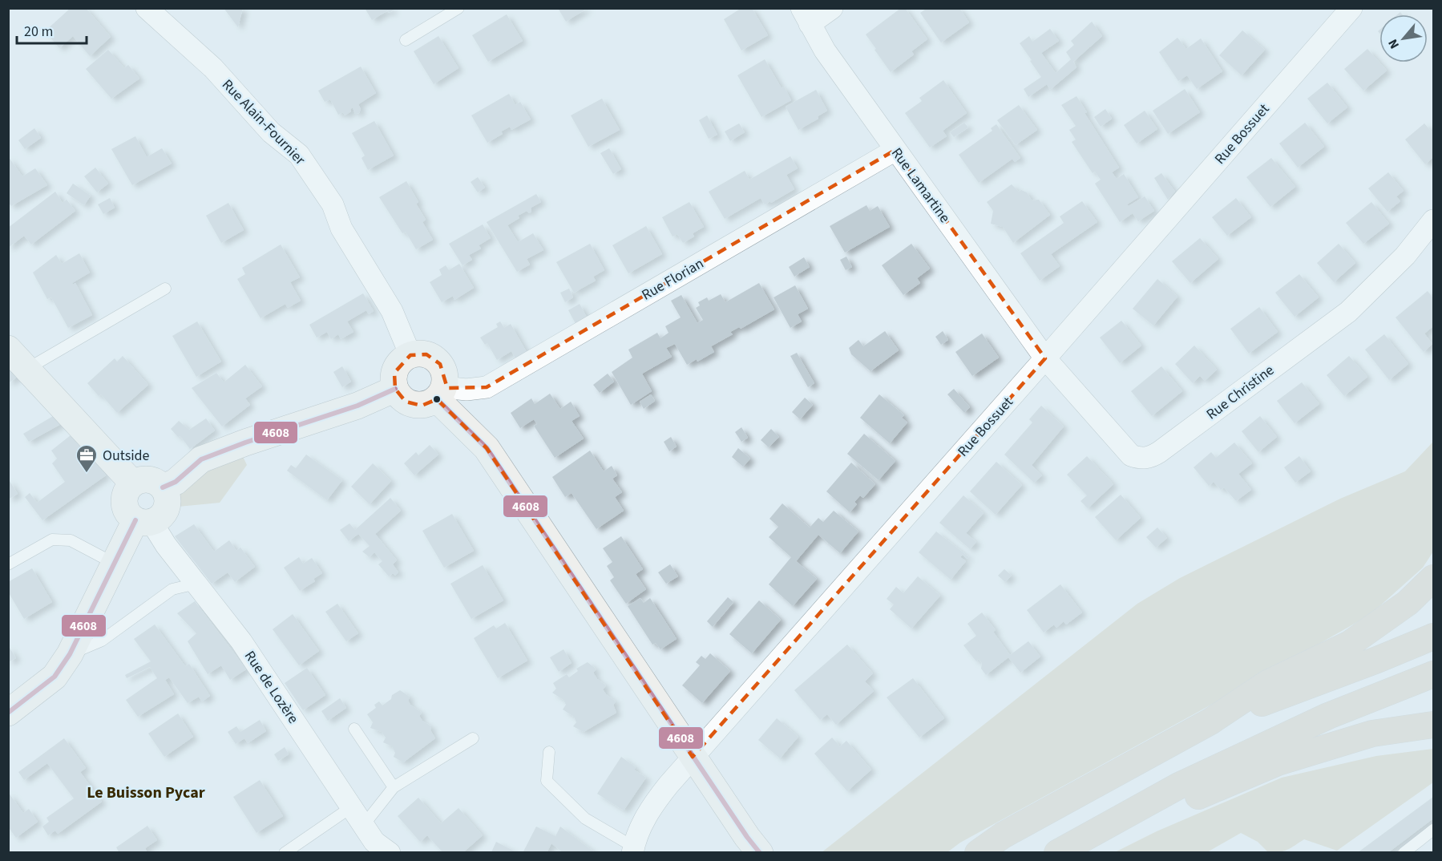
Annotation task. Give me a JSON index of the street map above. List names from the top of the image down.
{
  "streets": {
    "street": [
      "Rue Alain-Fournier",
      "Rue Bossuet",
      "Rue Lamartine",
      "Rue Florian",
      "Rue Christine",
      "Rue de Lozère"
    ]
  },
  "crossings": [
    ["Rue Alain-Fournier", "Rue Florian"],
    ["Rue Bossuet", "Rue Lamartine"],
    ["Rue Bossuet", "Rue Christine"],
    ["Rue Lamartine", "Rue Florian"],
    ["Rue Lamartine", "Rue Christine"]
  ],
  "districts": ["Le Buisson Pycar"],
  "places": {
    "office": ["Outside"]
  },
  "lines": ["transit line 4608"],
  "scale_bar": "20 m",
  "north": "bottom left"
}
